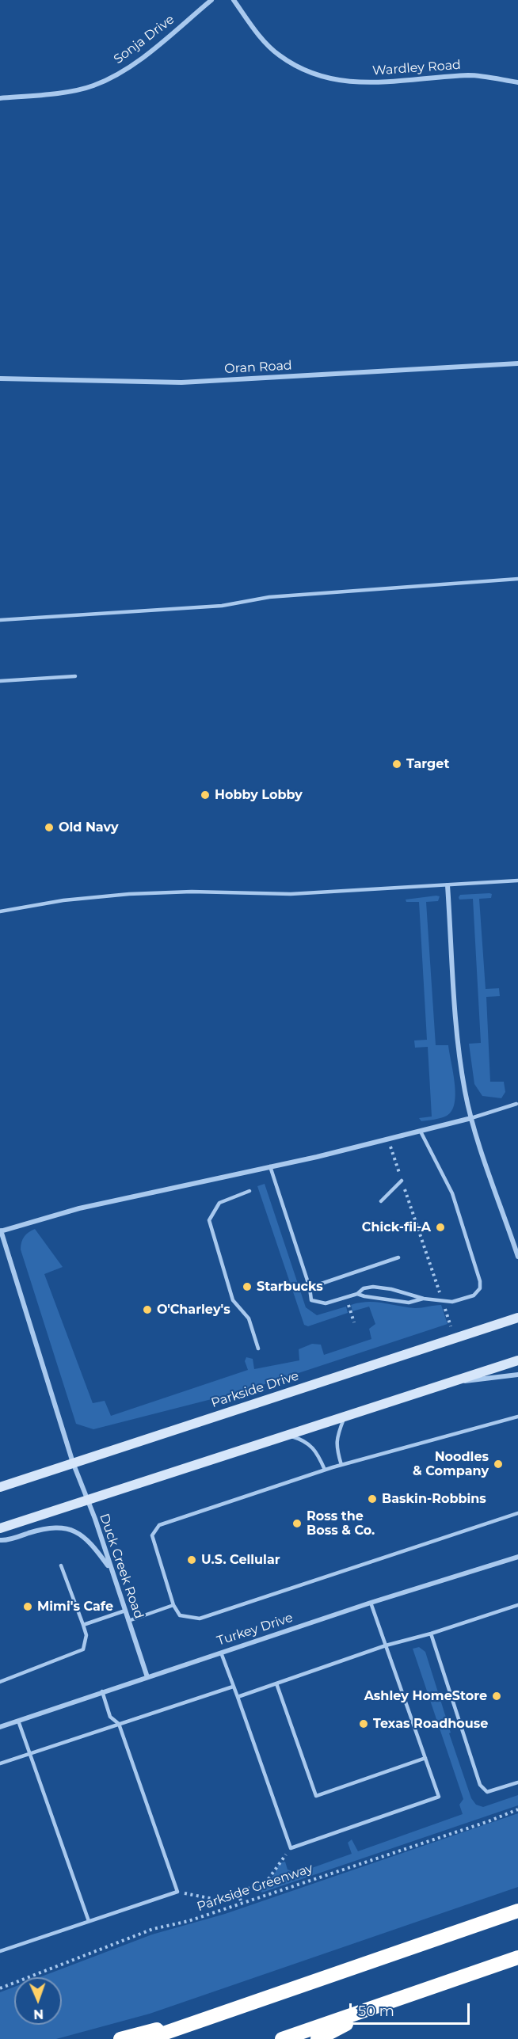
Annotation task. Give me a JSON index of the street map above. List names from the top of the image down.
{
  "streets": {
    "street": [
      "Sonja Drive",
      "Wardley Road",
      "Oran Road",
      "Parkside Drive",
      "Duck Creek Road",
      "Turkey Drive"
    ],
    "path": ["Parkside Greenway"]
  },
  "crossings": [
    ["Parkside Drive", "Duck Creek Road"],
    ["Duck Creek Road", "Turkey Drive"]
  ],
  "places": [
    "Target",
    "Hobby Lobby",
    "Old Navy",
    "Chick-fil-A",
    "Starbucks",
    "O'Charley's",
    "Noodles & Company",
    "Baskin-Robbins",
    "Ross the Boss & Co.",
    "U.S. Cellular",
    "Mimi's Cafe",
    "Ashley HomeStore",
    "Texas Roadhouse"
  ],
  "scale_bar": "50 m",
  "north": "bottom"
}
